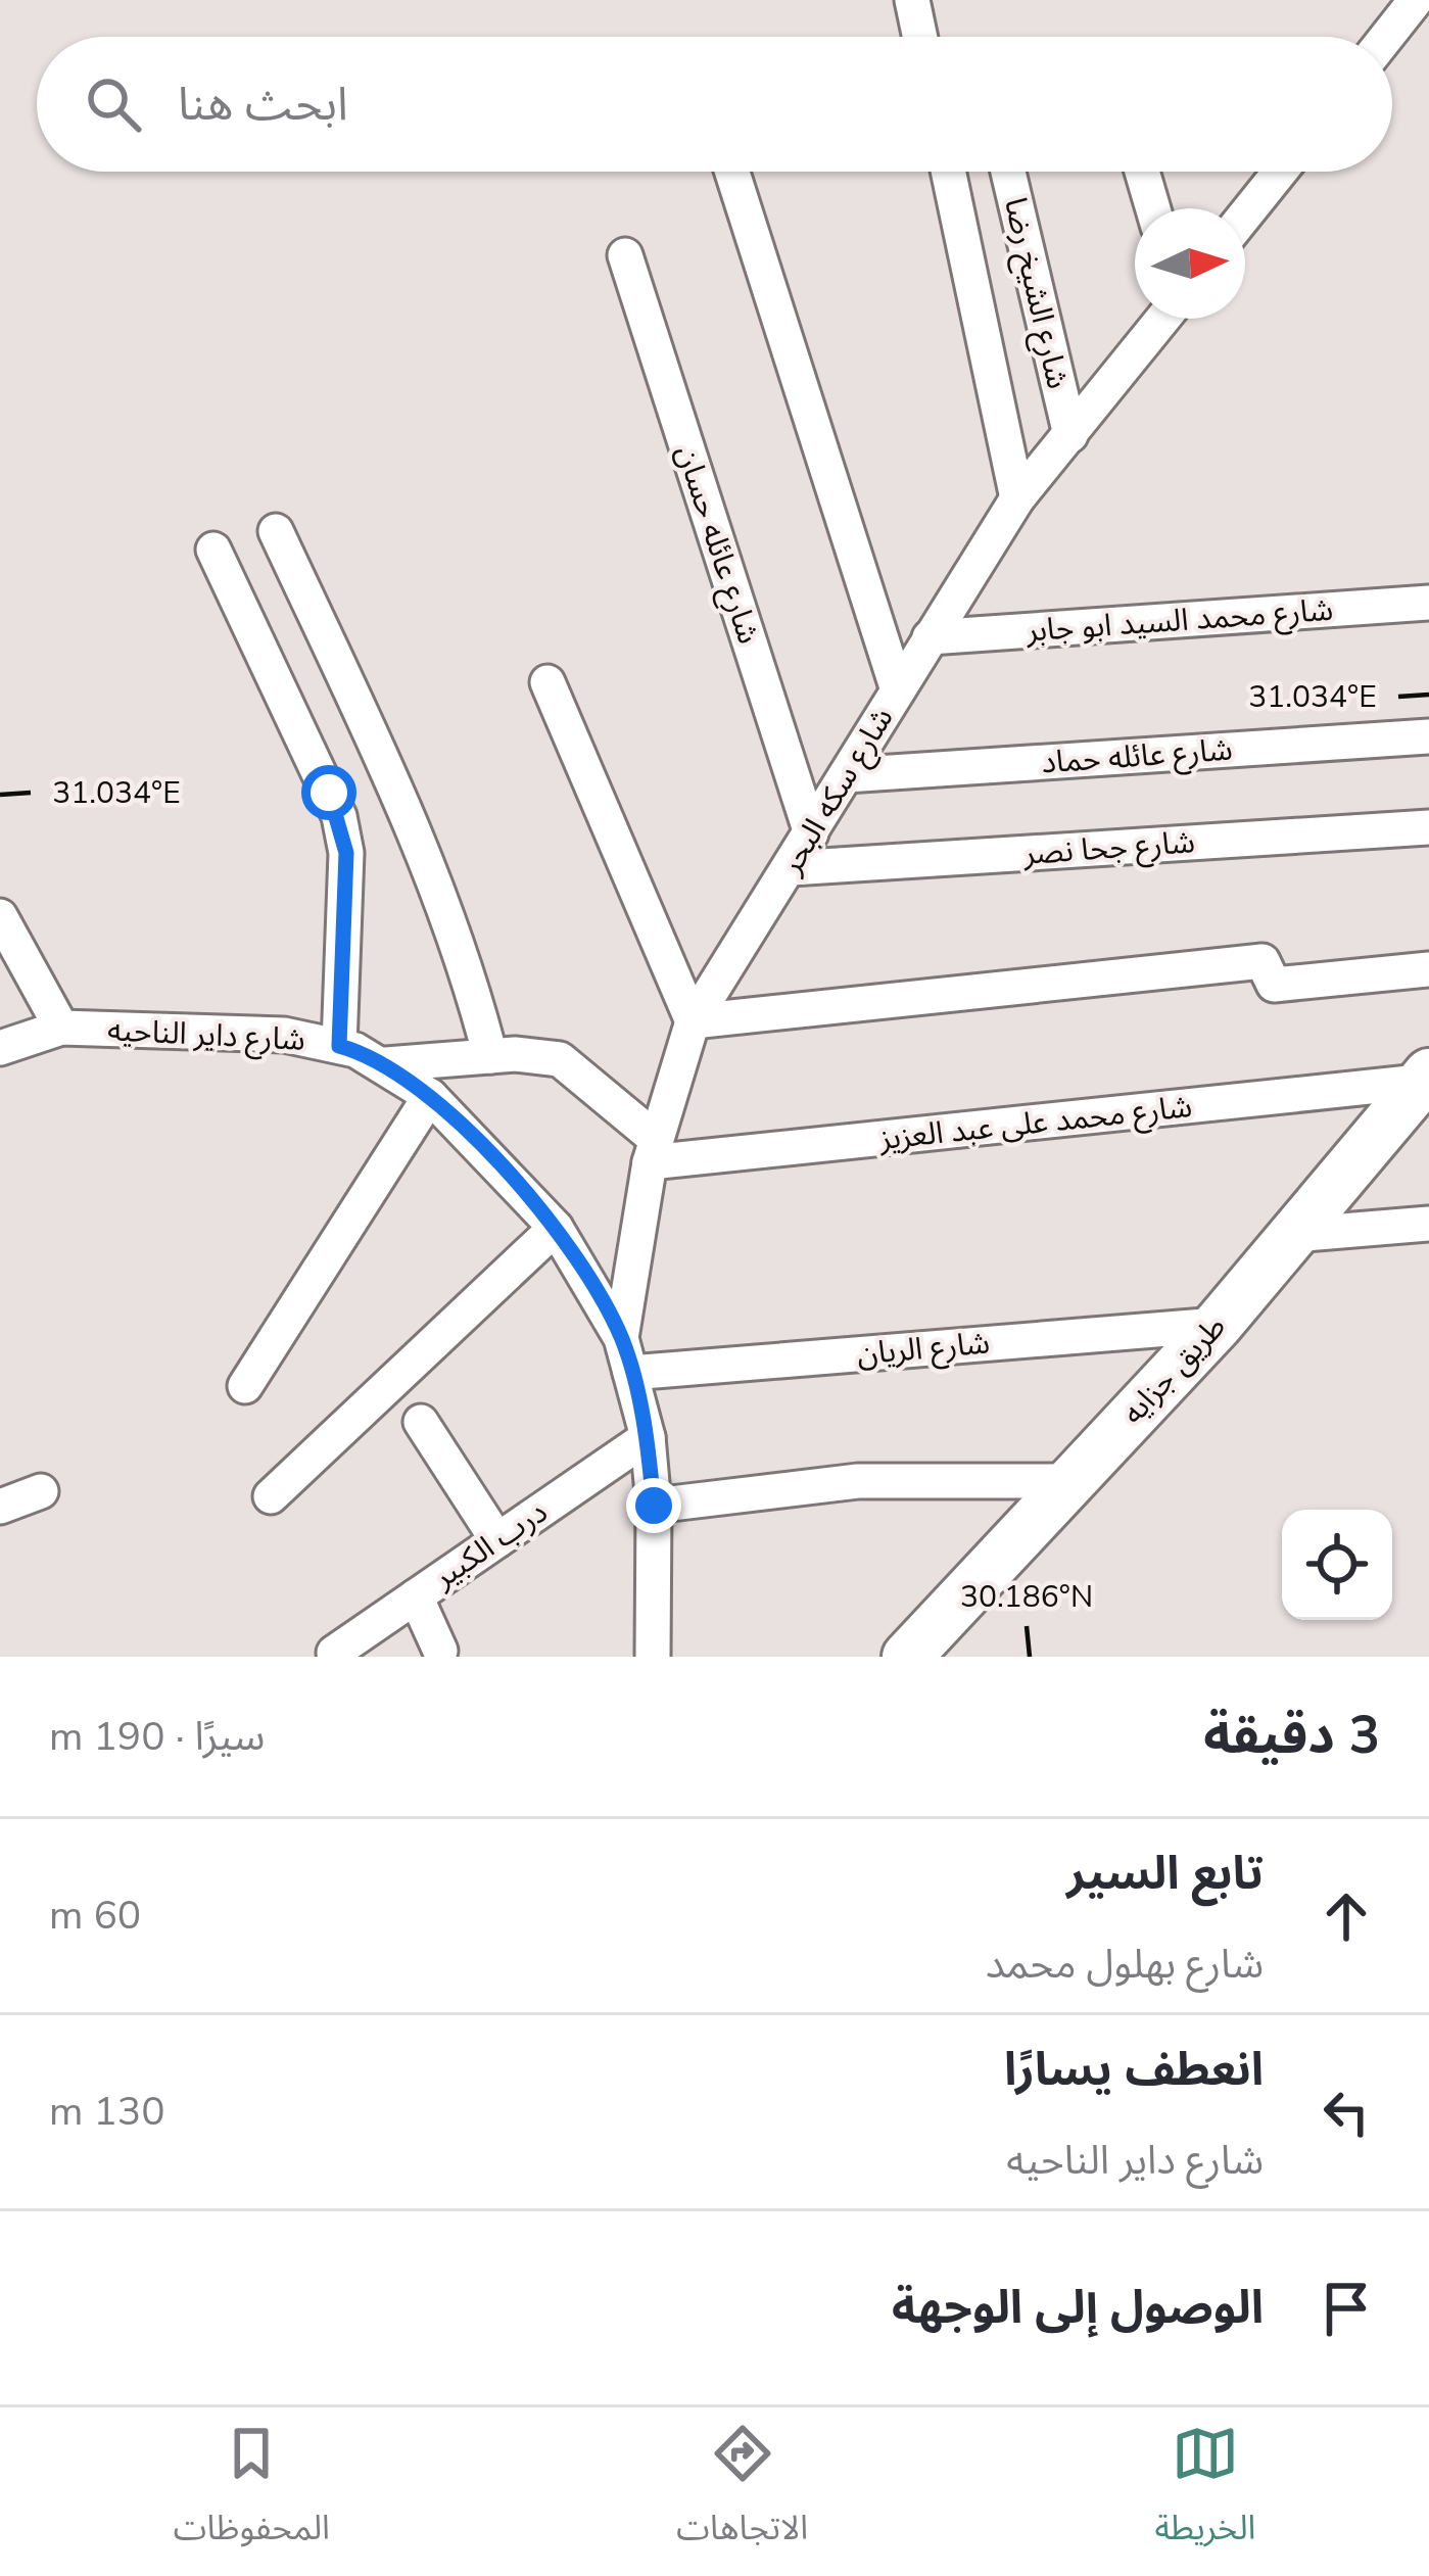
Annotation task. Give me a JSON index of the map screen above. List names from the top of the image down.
{
  "streets": {
    "street": [
      "شارع الشيخ رضا",
      "شارع عائله حسان",
      "شارع محمد السيد ابو جابر",
      "شارع عائله حماد",
      "شارع سكه البحر",
      "شارع جحا نصر",
      "شارع داير الناحيه",
      "شارع محمد على عبد العزيز",
      "شارع الريان",
      "طريق جزايه",
      "درب الكبير"
    ]
  },
  "crossings": [
    ["شارع الشيخ رضا", "شارع سكه البحر"],
    ["شارع عائله حسان", "شارع سكه البحر"],
    ["شارع محمد السيد ابو جابر", "شارع سكه البحر"],
    ["شارع عائله حماد", "شارع سكه البحر"],
    ["شارع سكه البحر", "شارع جحا نصر"],
    ["شارع سكه البحر", "شارع داير الناحيه"],
    ["شارع سكه البحر", "شارع محمد على عبد العزيز"],
    ["شارع داير الناحيه", "شارع الريان"],
    ["شارع داير الناحيه", "درب الكبير"],
    ["شارع محمد على عبد العزيز", "طريق جزايه"],
    ["شارع الريان", "طريق جزايه"]
  ],
  "north": "right",
  "page": {
    "search": "ابحث هنا",
    "heading": ["3 دقيقة", "سيرًا · 190 m"],
    "list": [
      ["تابع السير", "شارع بهلول محمد", "60 m"],
      ["انعطف يسارًا", "شارع داير الناحيه", "130 m"],
      "الوصول إلى الوجهة"
    ],
    "nav": ["الخريطة", "الاتجاهات", "المحفوظات"]
  },
  "coordinates": ["31.034°E", "30.186°N"]
}
